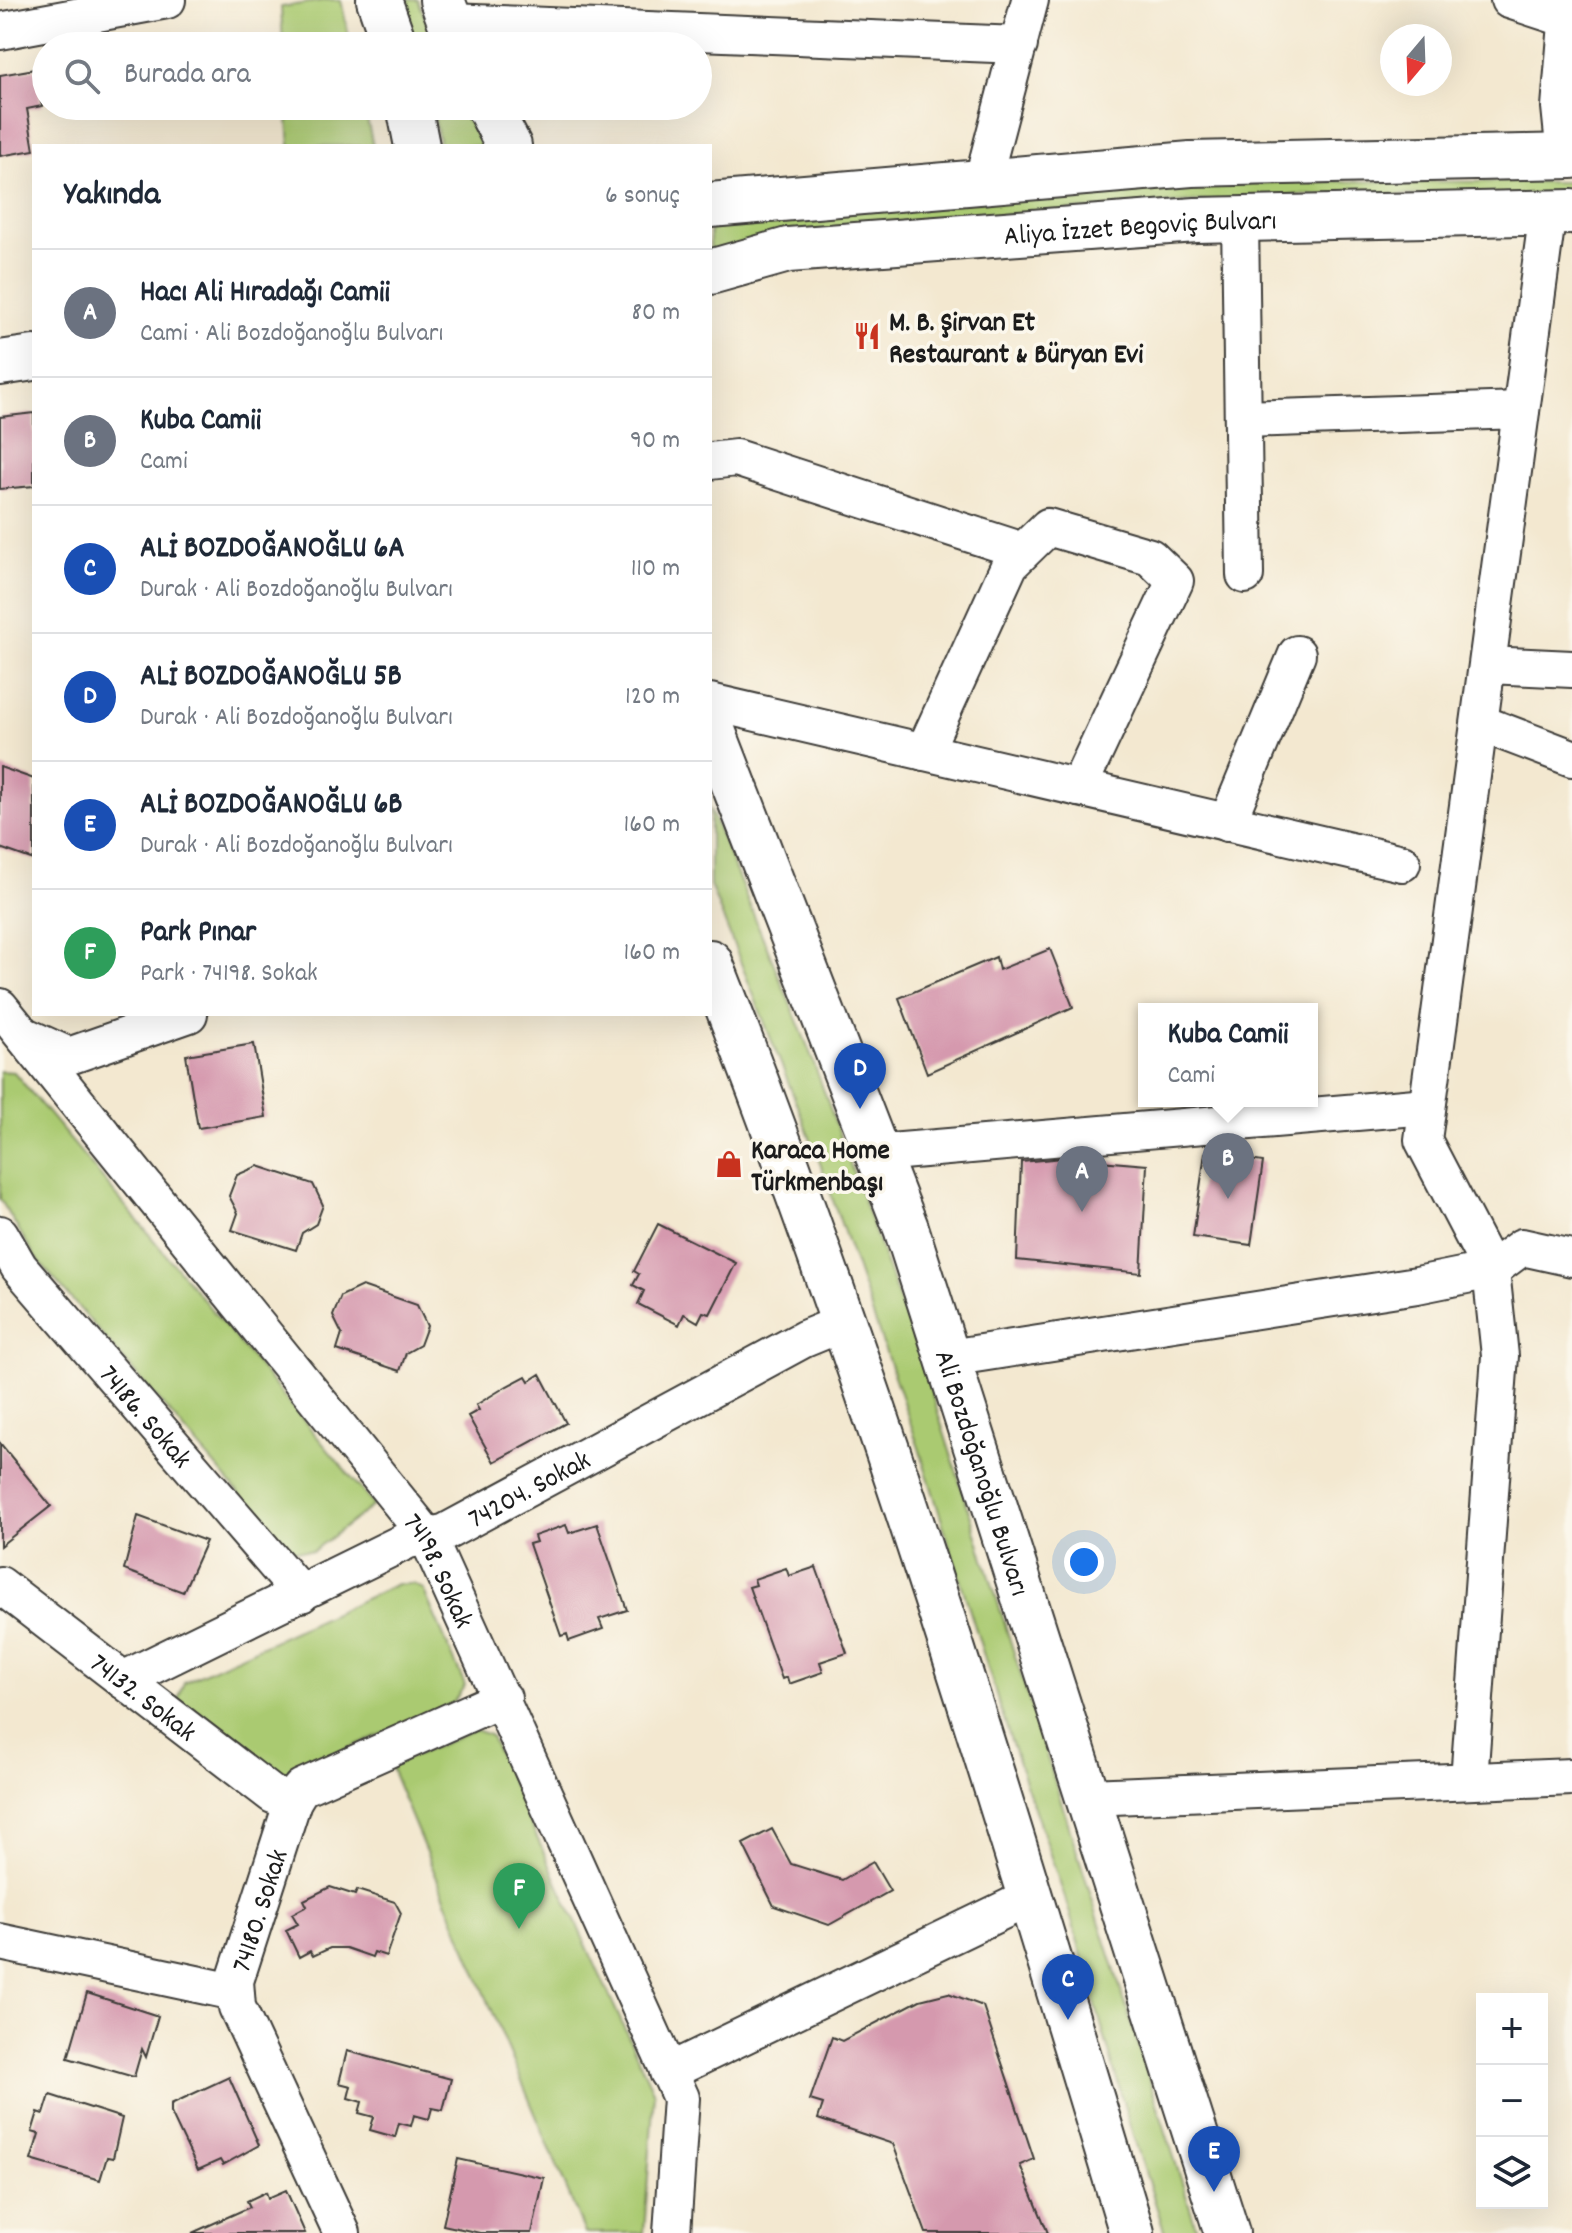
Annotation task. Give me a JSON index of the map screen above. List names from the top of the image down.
{
  "streets": {
    "main road": ["Aliya İzzet Begoviç Bulvarı", "Ali Bozdoğanoğlu Bulvarı"],
    "street": [
      "74186. Sokak",
      "74204. Sokak",
      "74198. Sokak",
      "74132. Sokak",
      "74180. Sokak"
    ]
  },
  "crossings": [
    ["74186. Sokak", "74204. Sokak"],
    ["74204. Sokak", "74198. Sokak"],
    ["74204. Sokak", "74132. Sokak"],
    ["74132. Sokak", "74180. Sokak"]
  ],
  "places": {
    "restaurant": ["M. B. Şirvan Et Restaurant & Büryan Evi"],
    "shop": ["Karaca Home Türkmenbaşı"]
  },
  "north": "bottom",
  "page": {
    "search": "Burada ara",
    "heading": ["Yakında", "6 sonuç"],
    "list": [
      {
        "mark": "A",
        "name": "Hacı Ali Hıradağı Camii",
        "note": "Cami · Ali Bozdoğanoğlu Bulvarı",
        "value": "80 m"
      },
      {
        "mark": "B",
        "name": "Kuba Camii",
        "note": "Cami",
        "value": "90 m"
      },
      {
        "mark": "C",
        "name": "ALİ BOZDOĞANOĞLU 6A",
        "note": "Durak · Ali Bozdoğanoğlu Bulvarı",
        "value": "110 m"
      },
      {
        "mark": "D",
        "name": "ALİ BOZDOĞANOĞLU 5B",
        "note": "Durak · Ali Bozdoğanoğlu Bulvarı",
        "value": "120 m"
      },
      {
        "mark": "E",
        "name": "ALİ BOZDOĞANOĞLU 6B",
        "note": "Durak · Ali Bozdoğanoğlu Bulvarı",
        "value": "160 m"
      },
      {
        "mark": "F",
        "name": "Park Pınar",
        "note": "Park · 74198. Sokak",
        "value": "160 m"
      }
    ],
    "popup": ["Kuba Camii", "Cami"],
    "pins": [
      "D",
      "B",
      "A",
      "F",
      "C",
      "E"
    ],
    "map_buttons": ["+", "−"]
  }
}
